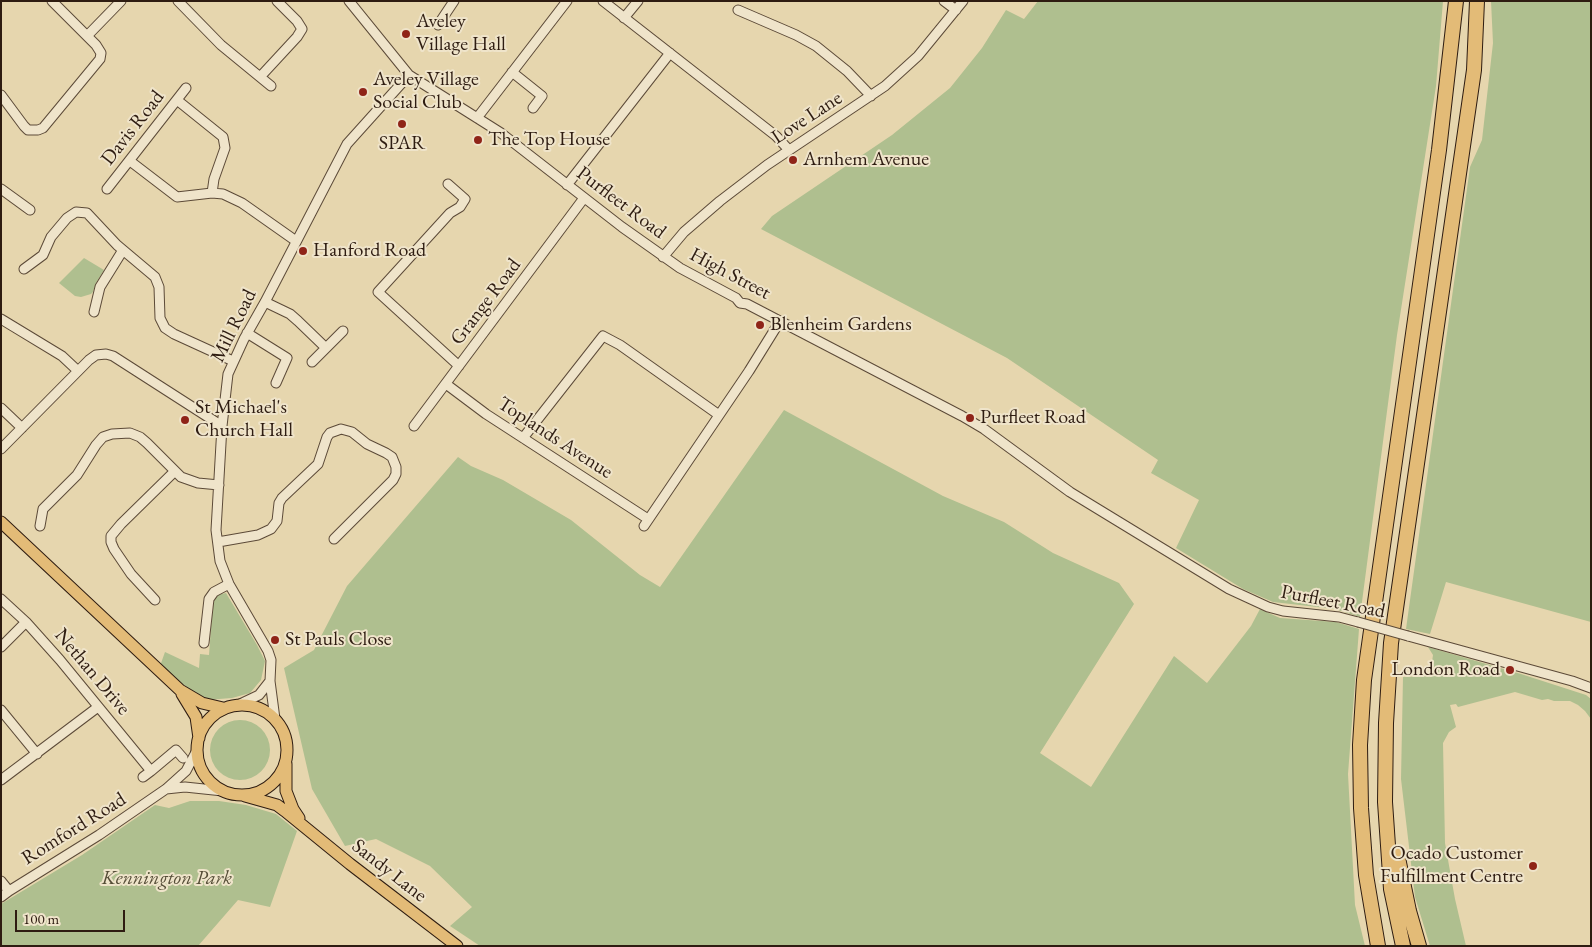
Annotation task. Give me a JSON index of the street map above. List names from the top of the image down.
{
  "streets": {
    "main road": ["Sandy Lane"],
    "street": [
      "Love Lane",
      "Davis Road",
      "Purfleet Road",
      "High Street",
      "Grange Road",
      "Mill Road",
      "Toplands Avenue",
      "Nethan Drive",
      "Romford Road"
    ]
  },
  "crossings": [
    ["Love Lane", "Purfleet Road"],
    ["Love Lane", "High Street"],
    ["Purfleet Road", "High Street"],
    ["Purfleet Road", "Grange Road"],
    ["Purfleet Road", "Mill Road"],
    ["Grange Road", "Toplands Avenue"],
    ["Mill Road", "Romford Road"],
    ["Mill Road", "Sandy Lane"],
    ["Romford Road", "Sandy Lane"]
  ],
  "parks": ["Kennington Park"],
  "places": [
    "Aveley Village Hall",
    "Aveley Village Social Club",
    "SPAR",
    "The Top House",
    "Arnhem Avenue",
    "Hanford Road",
    "Blenheim Gardens",
    "Purfleet Road",
    "St Michael's Church Hall",
    "St Pauls Close",
    "London Road",
    "Ocado Customer Fulfillment Centre"
  ],
  "scale_bar": "100 m"
}
